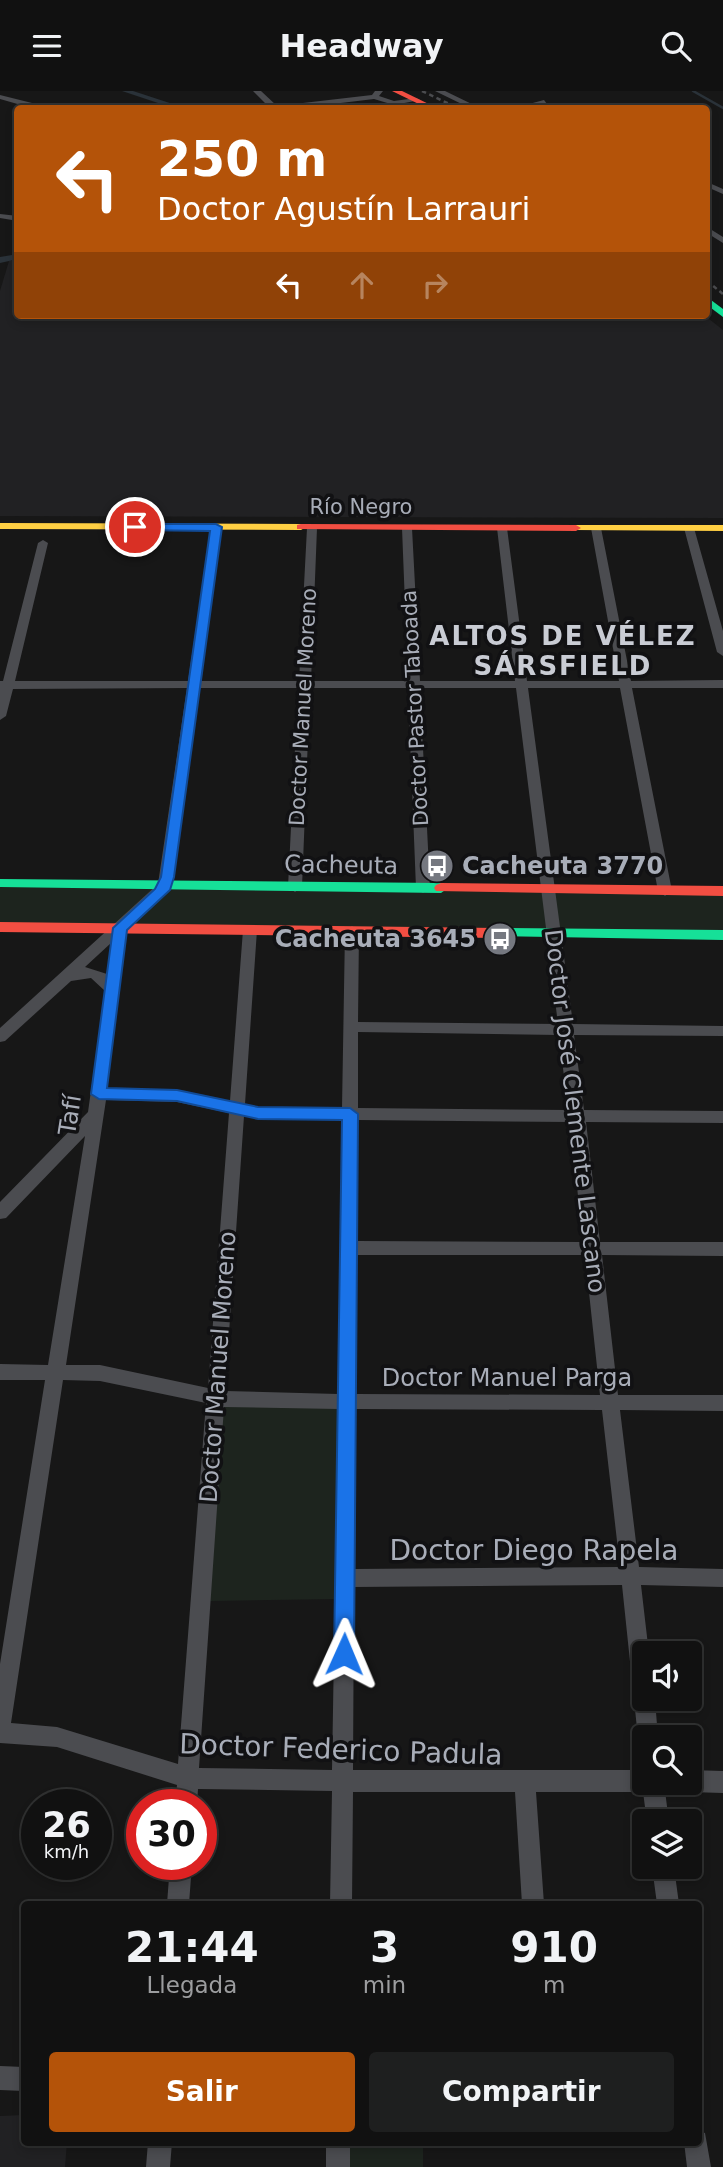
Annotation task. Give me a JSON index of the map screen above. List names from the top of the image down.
{
  "streets": {
    "street": [
      "Río Negro",
      "Doctor Manuel Moreno",
      "Doctor Pastor Taboada",
      "Cacheuta",
      "Doctor José Clemente Lascano",
      "Tafí",
      "Doctor Manuel Parga",
      "Doctor Diego Rapela",
      "Doctor Federico Padula"
    ]
  },
  "crossings": [
    ["Río Negro", "Doctor Manuel Moreno"],
    ["Río Negro", "Doctor Pastor Taboada"],
    ["Río Negro", "Doctor José Clemente Lascano"],
    ["Doctor Manuel Moreno", "Cacheuta"],
    ["Doctor Manuel Moreno", "Doctor Manuel Parga"],
    ["Doctor Manuel Moreno", "Doctor Federico Padula"],
    ["Doctor Pastor Taboada", "Cacheuta"],
    ["Cacheuta", "Doctor José Clemente Lascano"],
    ["Doctor José Clemente Lascano", "Doctor Manuel Parga"],
    ["Doctor José Clemente Lascano", "Doctor Diego Rapela"],
    ["Tafí", "Doctor Manuel Parga"],
    ["Tafí", "Doctor Federico Padula"]
  ],
  "districts": ["ALTOS DE VÉLEZ SÁRSFIELD"],
  "places": {
    "bus stop": ["Cacheuta 3770", "Cacheuta 3645"]
  },
  "page": {
    "header": "Headway",
    "turn": ["250 m", "Doctor Agustín Larrauri"],
    "speed": "26 km/h",
    "limit": "30",
    "eta": [
      "21:44",
      "Llegada",
      "3",
      "min",
      "910",
      "m"
    ],
    "buttons": ["Salir", "Compartir"]
  }
}
